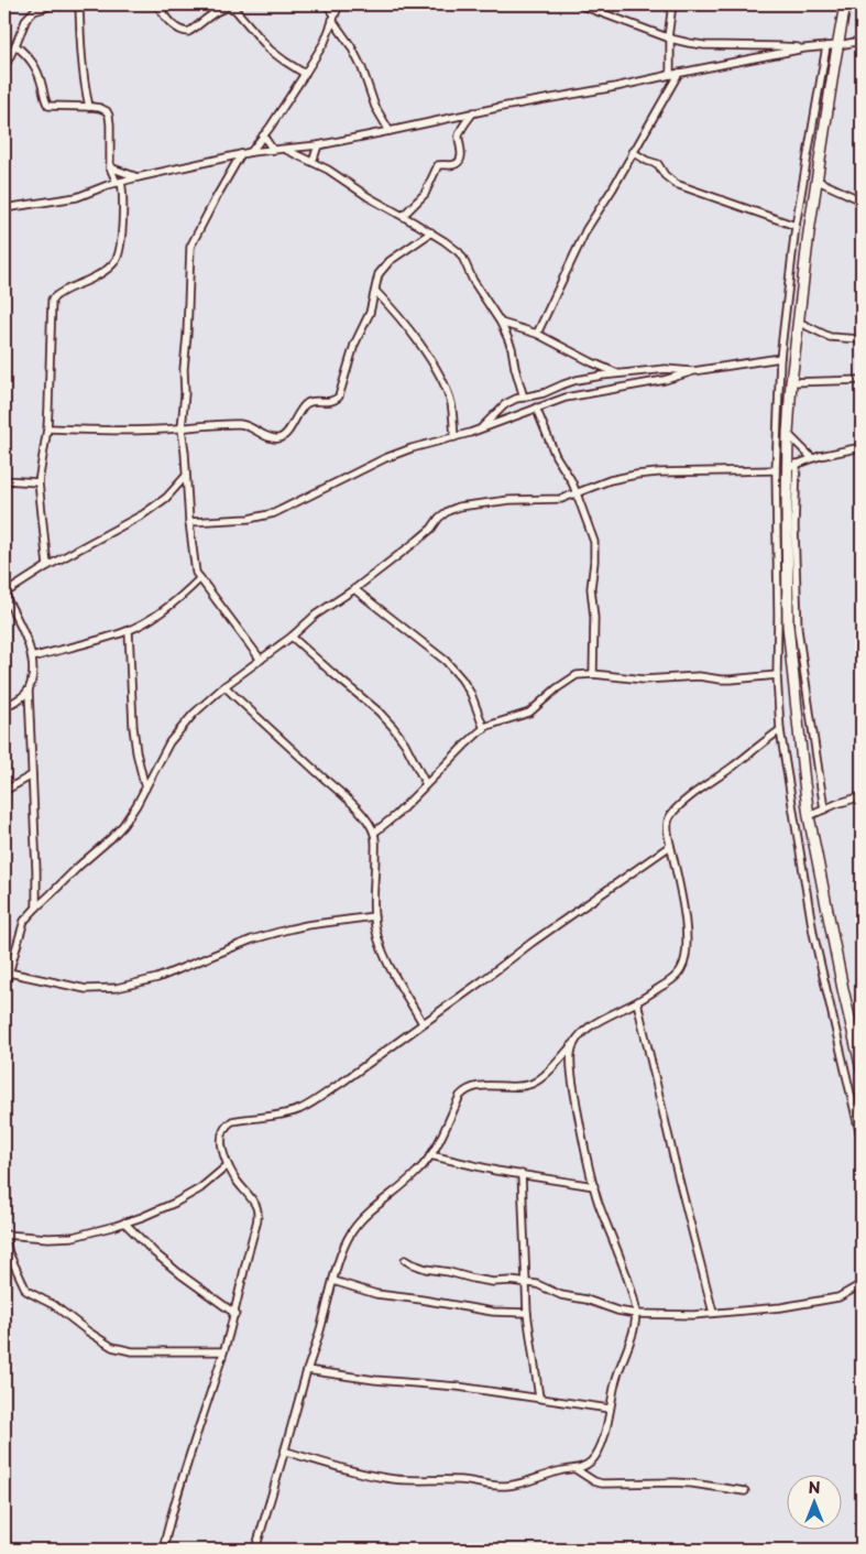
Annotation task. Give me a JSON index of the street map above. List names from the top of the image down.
{
  "north": "top"
}
